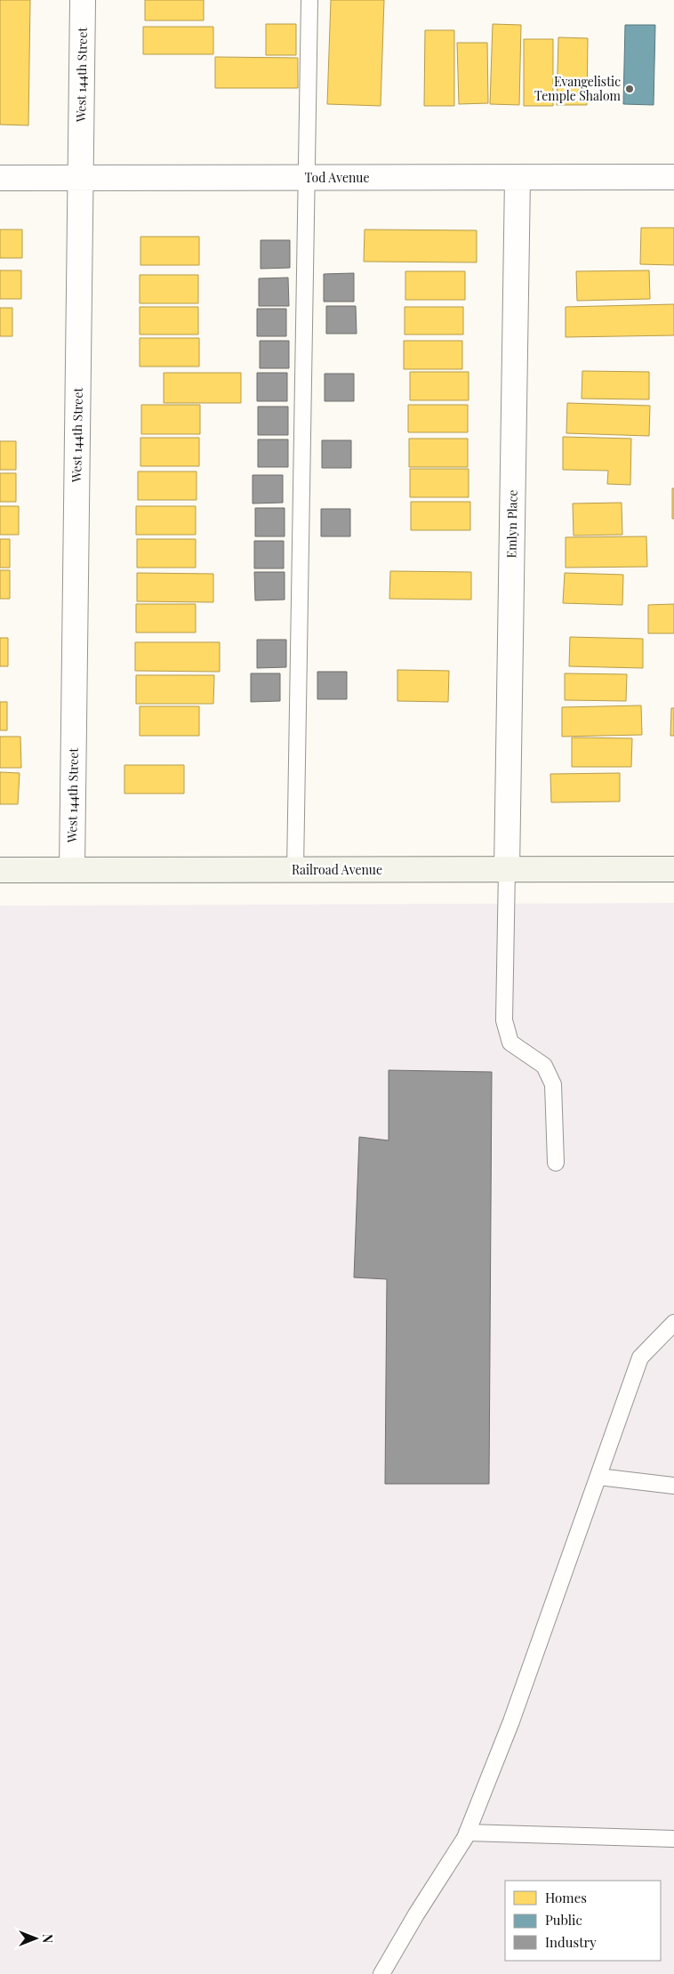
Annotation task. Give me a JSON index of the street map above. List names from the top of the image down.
{
  "streets": {
    "street": [
      "West 144th Street",
      "Tod Avenue",
      "Emlyn Place",
      "Railroad Avenue"
    ]
  },
  "crossings": [
    ["West 144th Street", "Tod Avenue"],
    ["West 144th Street", "Railroad Avenue"],
    ["Tod Avenue", "Emlyn Place"],
    ["Emlyn Place", "Railroad Avenue"]
  ],
  "places": ["Evangelistic Temple Shalom"],
  "legend": ["Homes", "Public", "Industry"],
  "north": "right"
}
